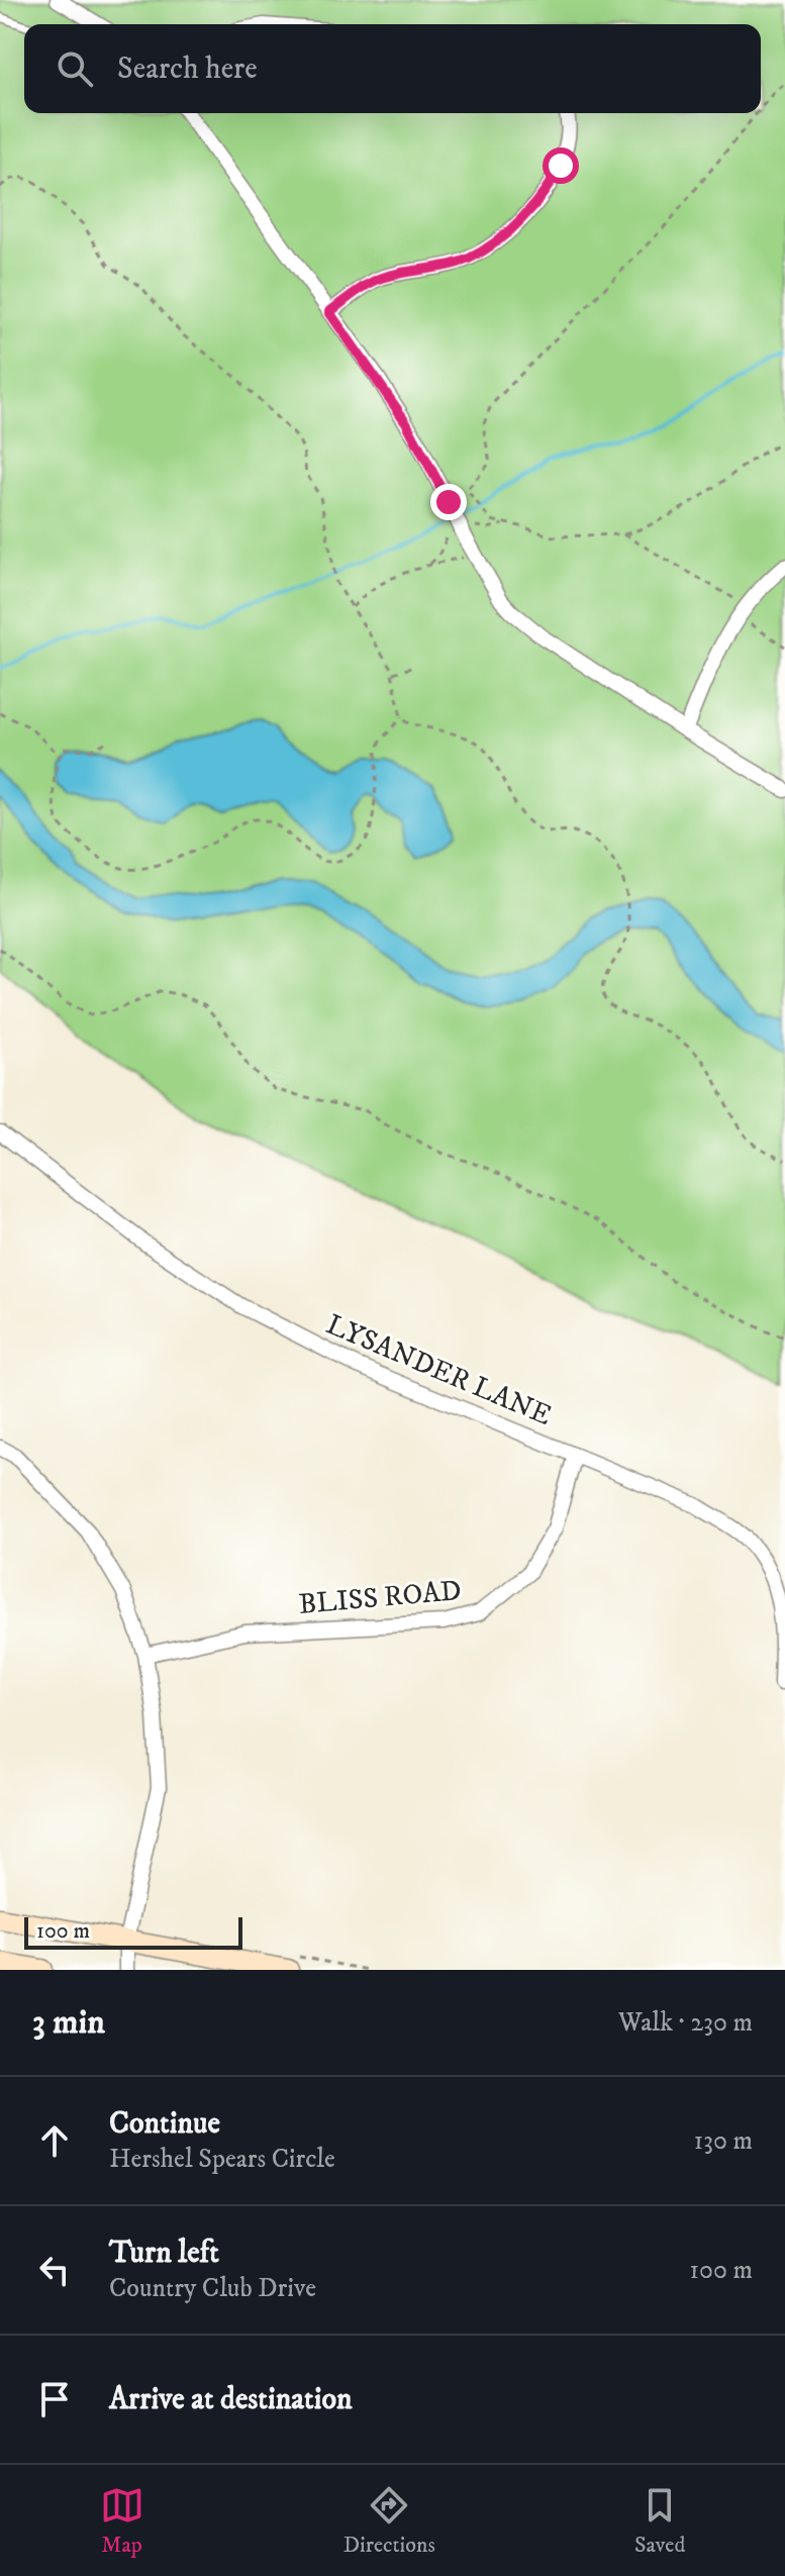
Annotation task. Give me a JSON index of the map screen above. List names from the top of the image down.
{
  "streets": {
    "street": ["LYSANDER LANE", "BLISS ROAD"]
  },
  "crossings": [
    ["LYSANDER LANE", "BLISS ROAD"]
  ],
  "scale_bar": "100 m",
  "page": {
    "search": "Search here",
    "scale": "100 m",
    "heading": ["3 min", "Walk · 230 m"],
    "list": [
      ["Continue", "Hershel Spears Circle", "130 m"],
      ["Turn left", "Country Club Drive", "100 m"],
      "Arrive at destination"
    ],
    "nav": ["Map", "Directions", "Saved"]
  }
}
